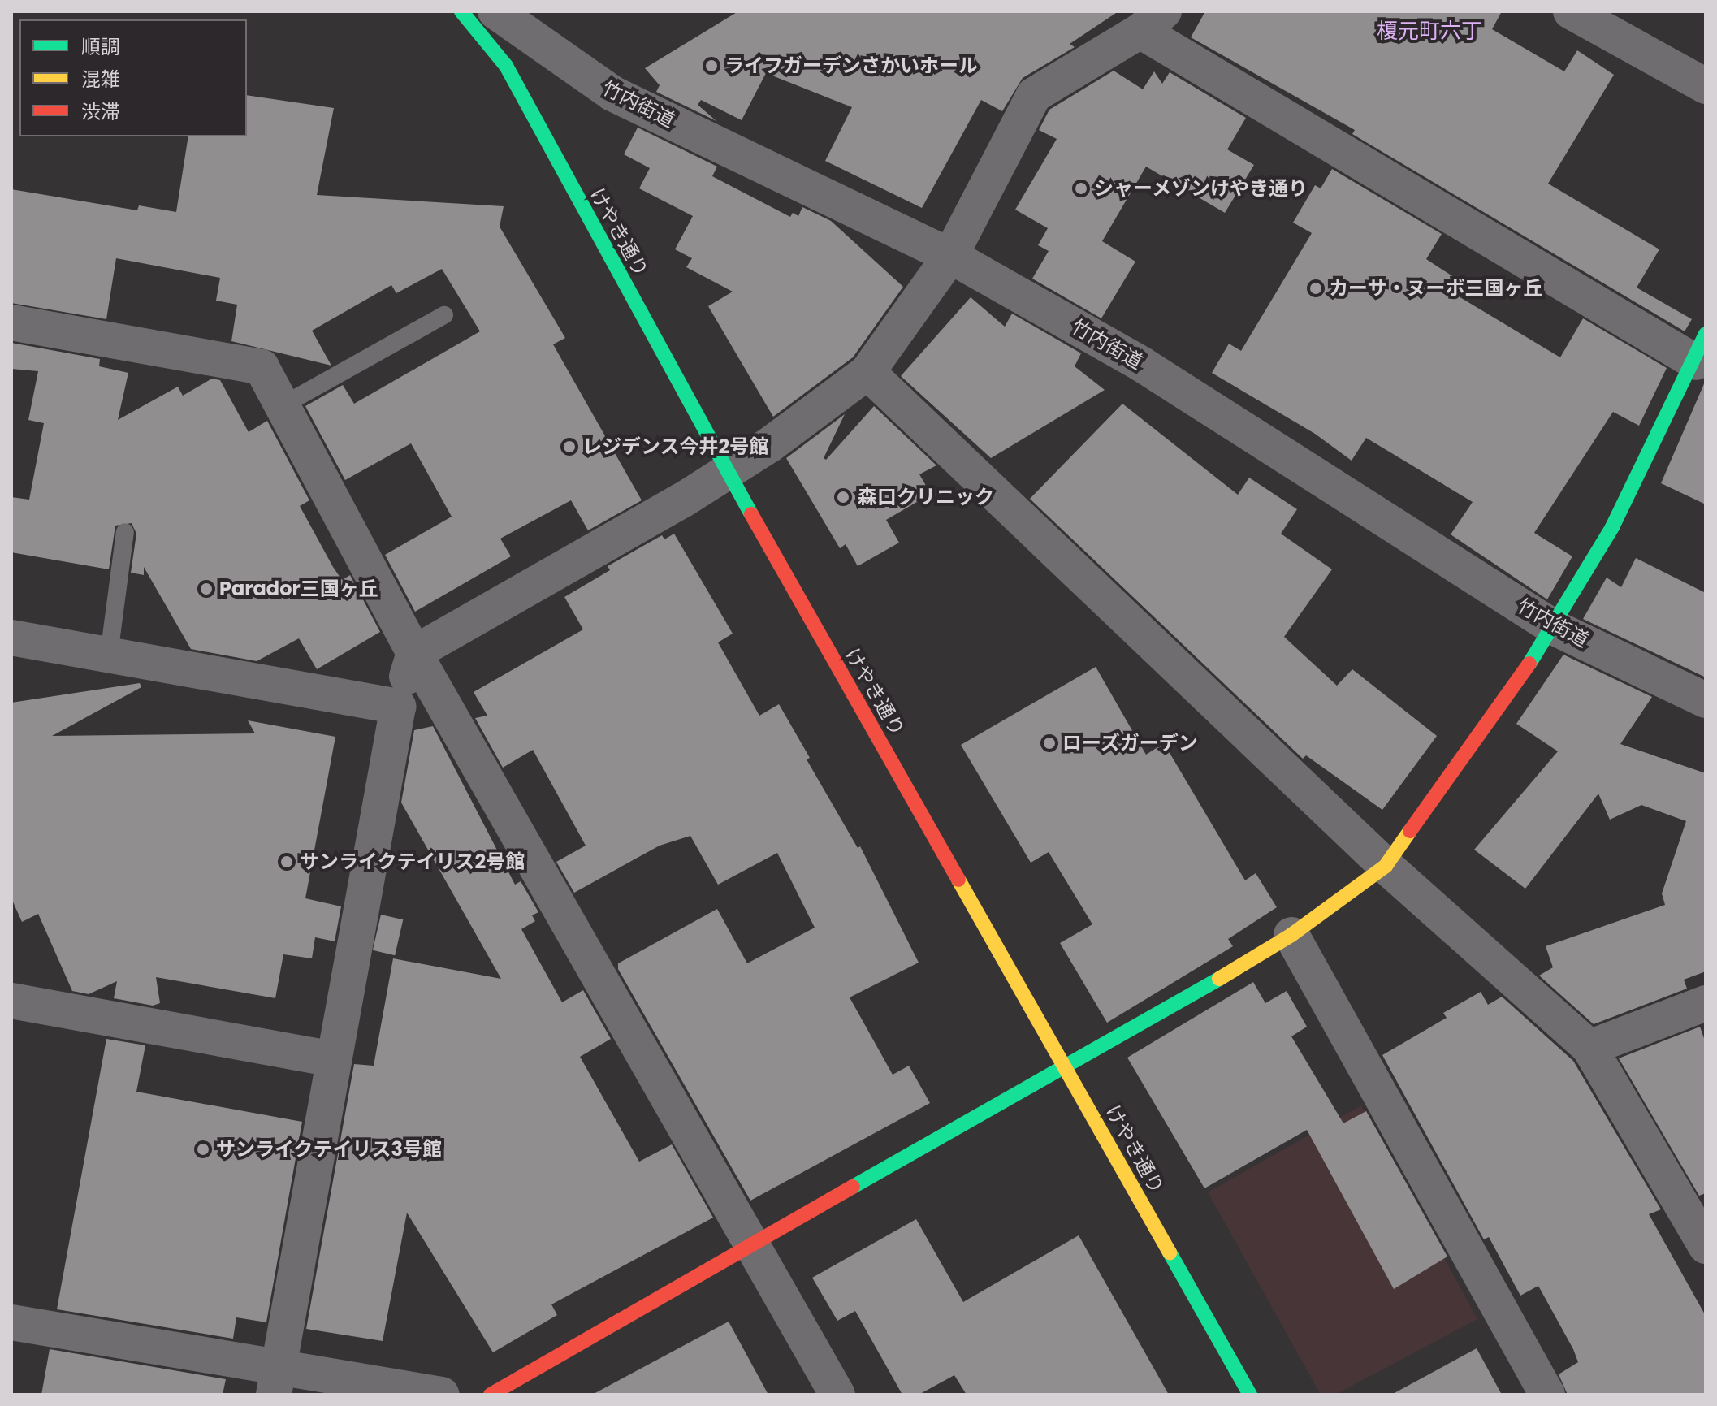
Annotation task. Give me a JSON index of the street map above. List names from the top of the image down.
{
  "streets": {
    "street": ["竹内街道", "けやき通り"]
  },
  "districts": ["榎元町六丁"],
  "places": [
    "ライフガーデンさかいホール",
    "シャーメゾンけやき通り",
    "カーサ・ヌーボ三国ヶ丘",
    "レジデンス今井2号館",
    "森口クリニック",
    "Parador三国ヶ丘",
    "ローズガーデン",
    "サンライクテイリス2号館",
    "サンライクテイリス3号館"
  ],
  "legend": ["順調", "混雑", "渋滞"]
}
